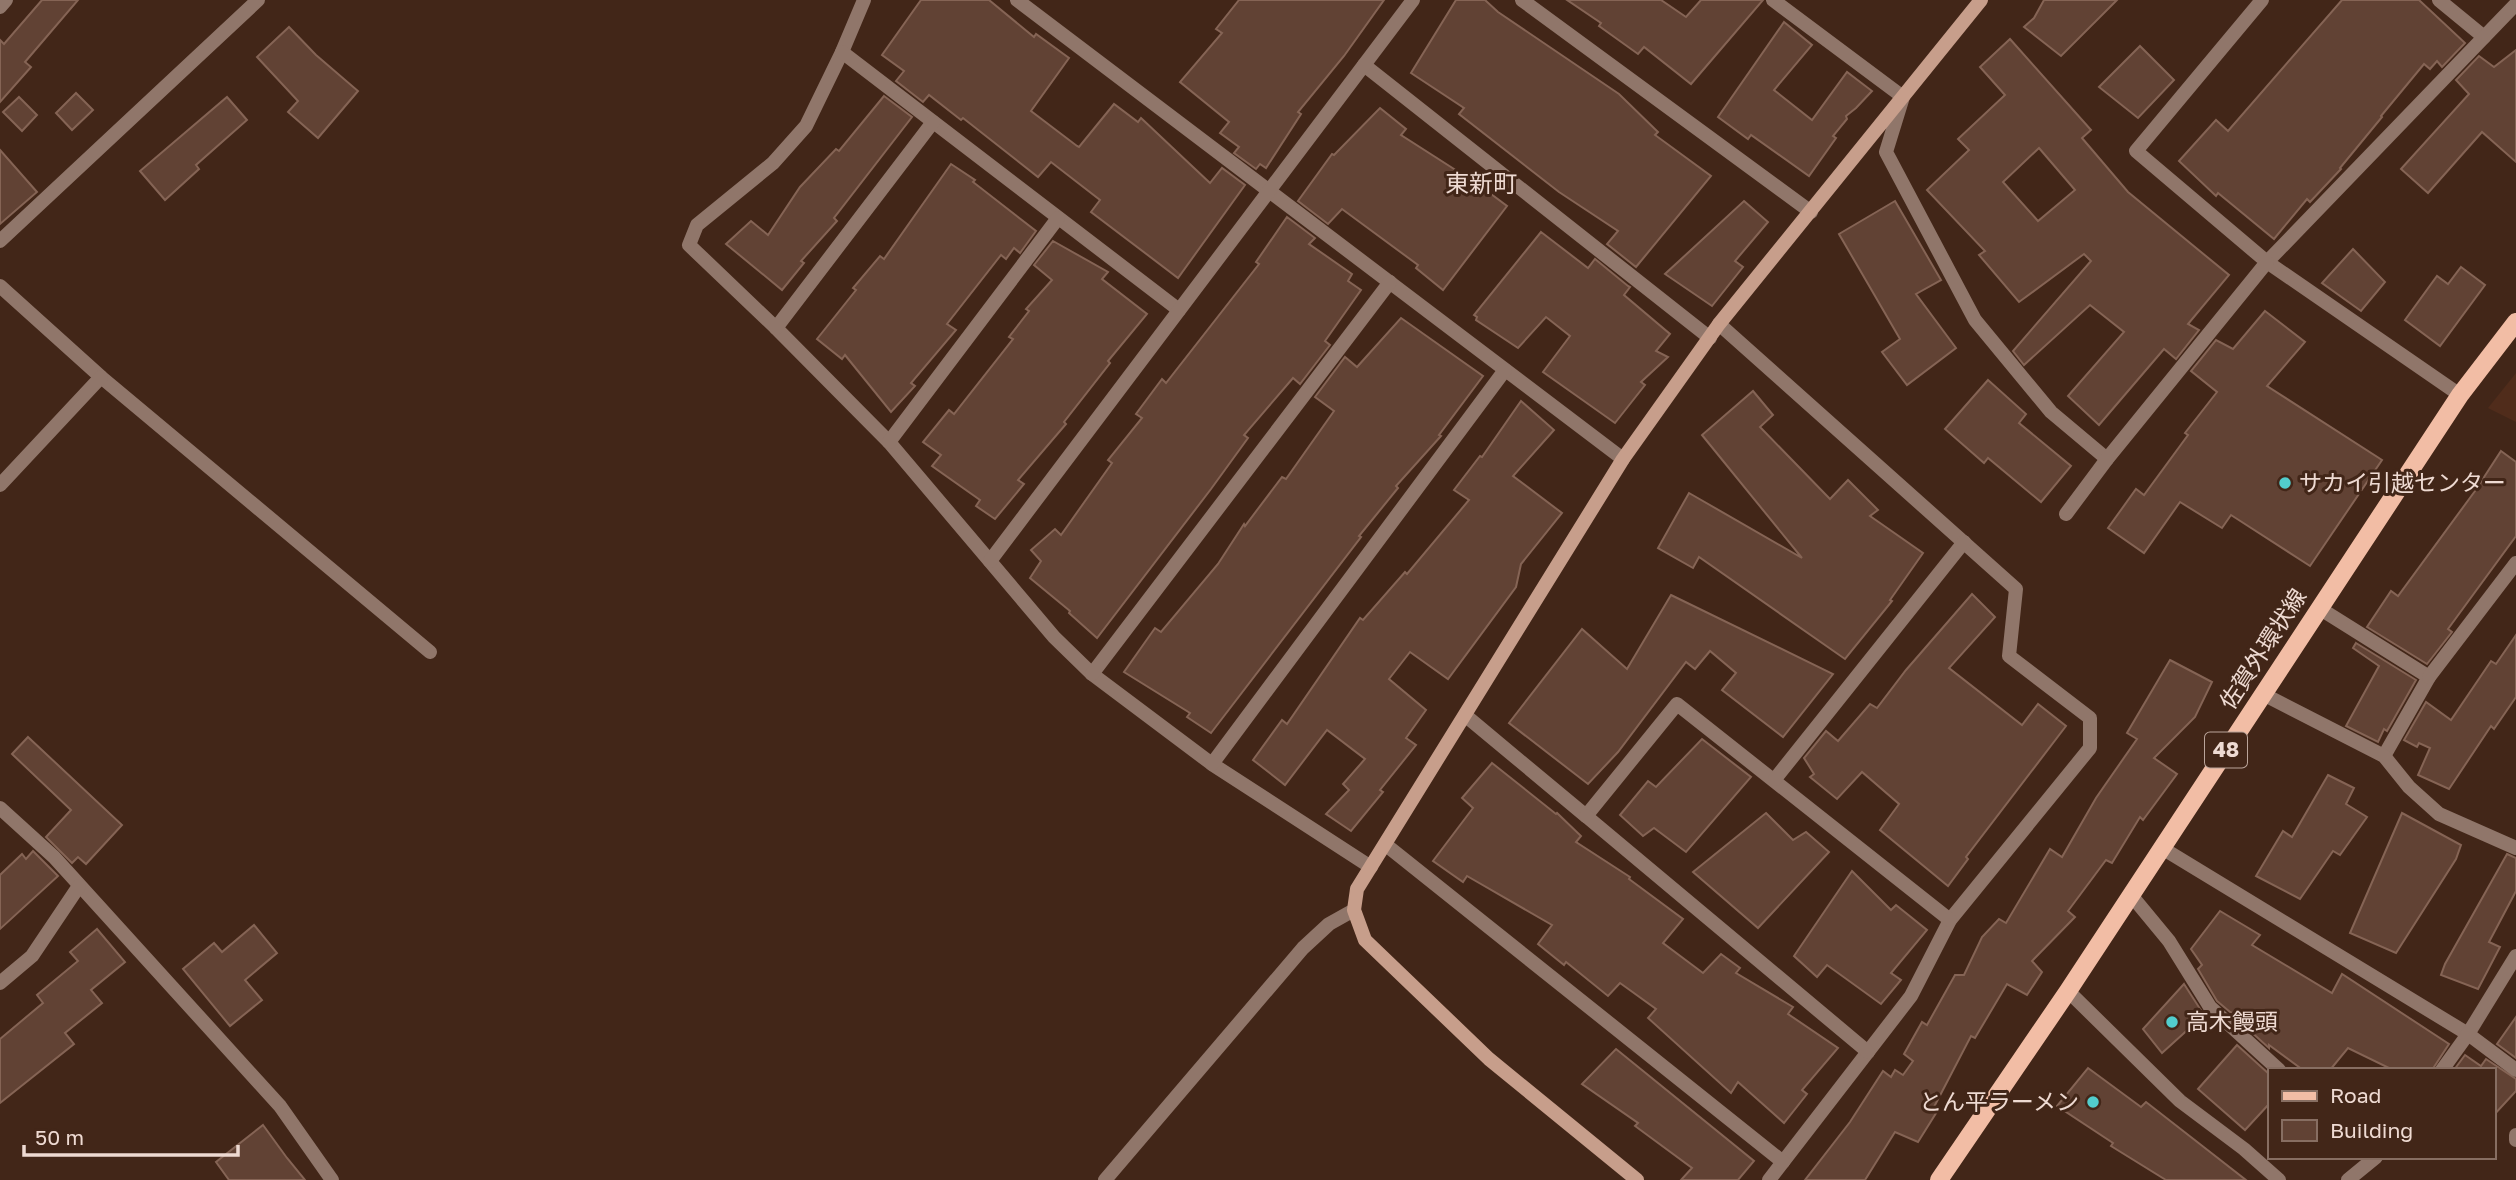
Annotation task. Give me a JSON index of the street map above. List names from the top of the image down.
{
  "streets": {
    "main road": ["佐賀外環状線", "48"]
  },
  "districts": ["東新町"],
  "places": ["サカイ引越センター", "高木饅頭", "とん平ラーメン"],
  "legend": ["Road", "Building"],
  "scale_bar": "50 m"
}
